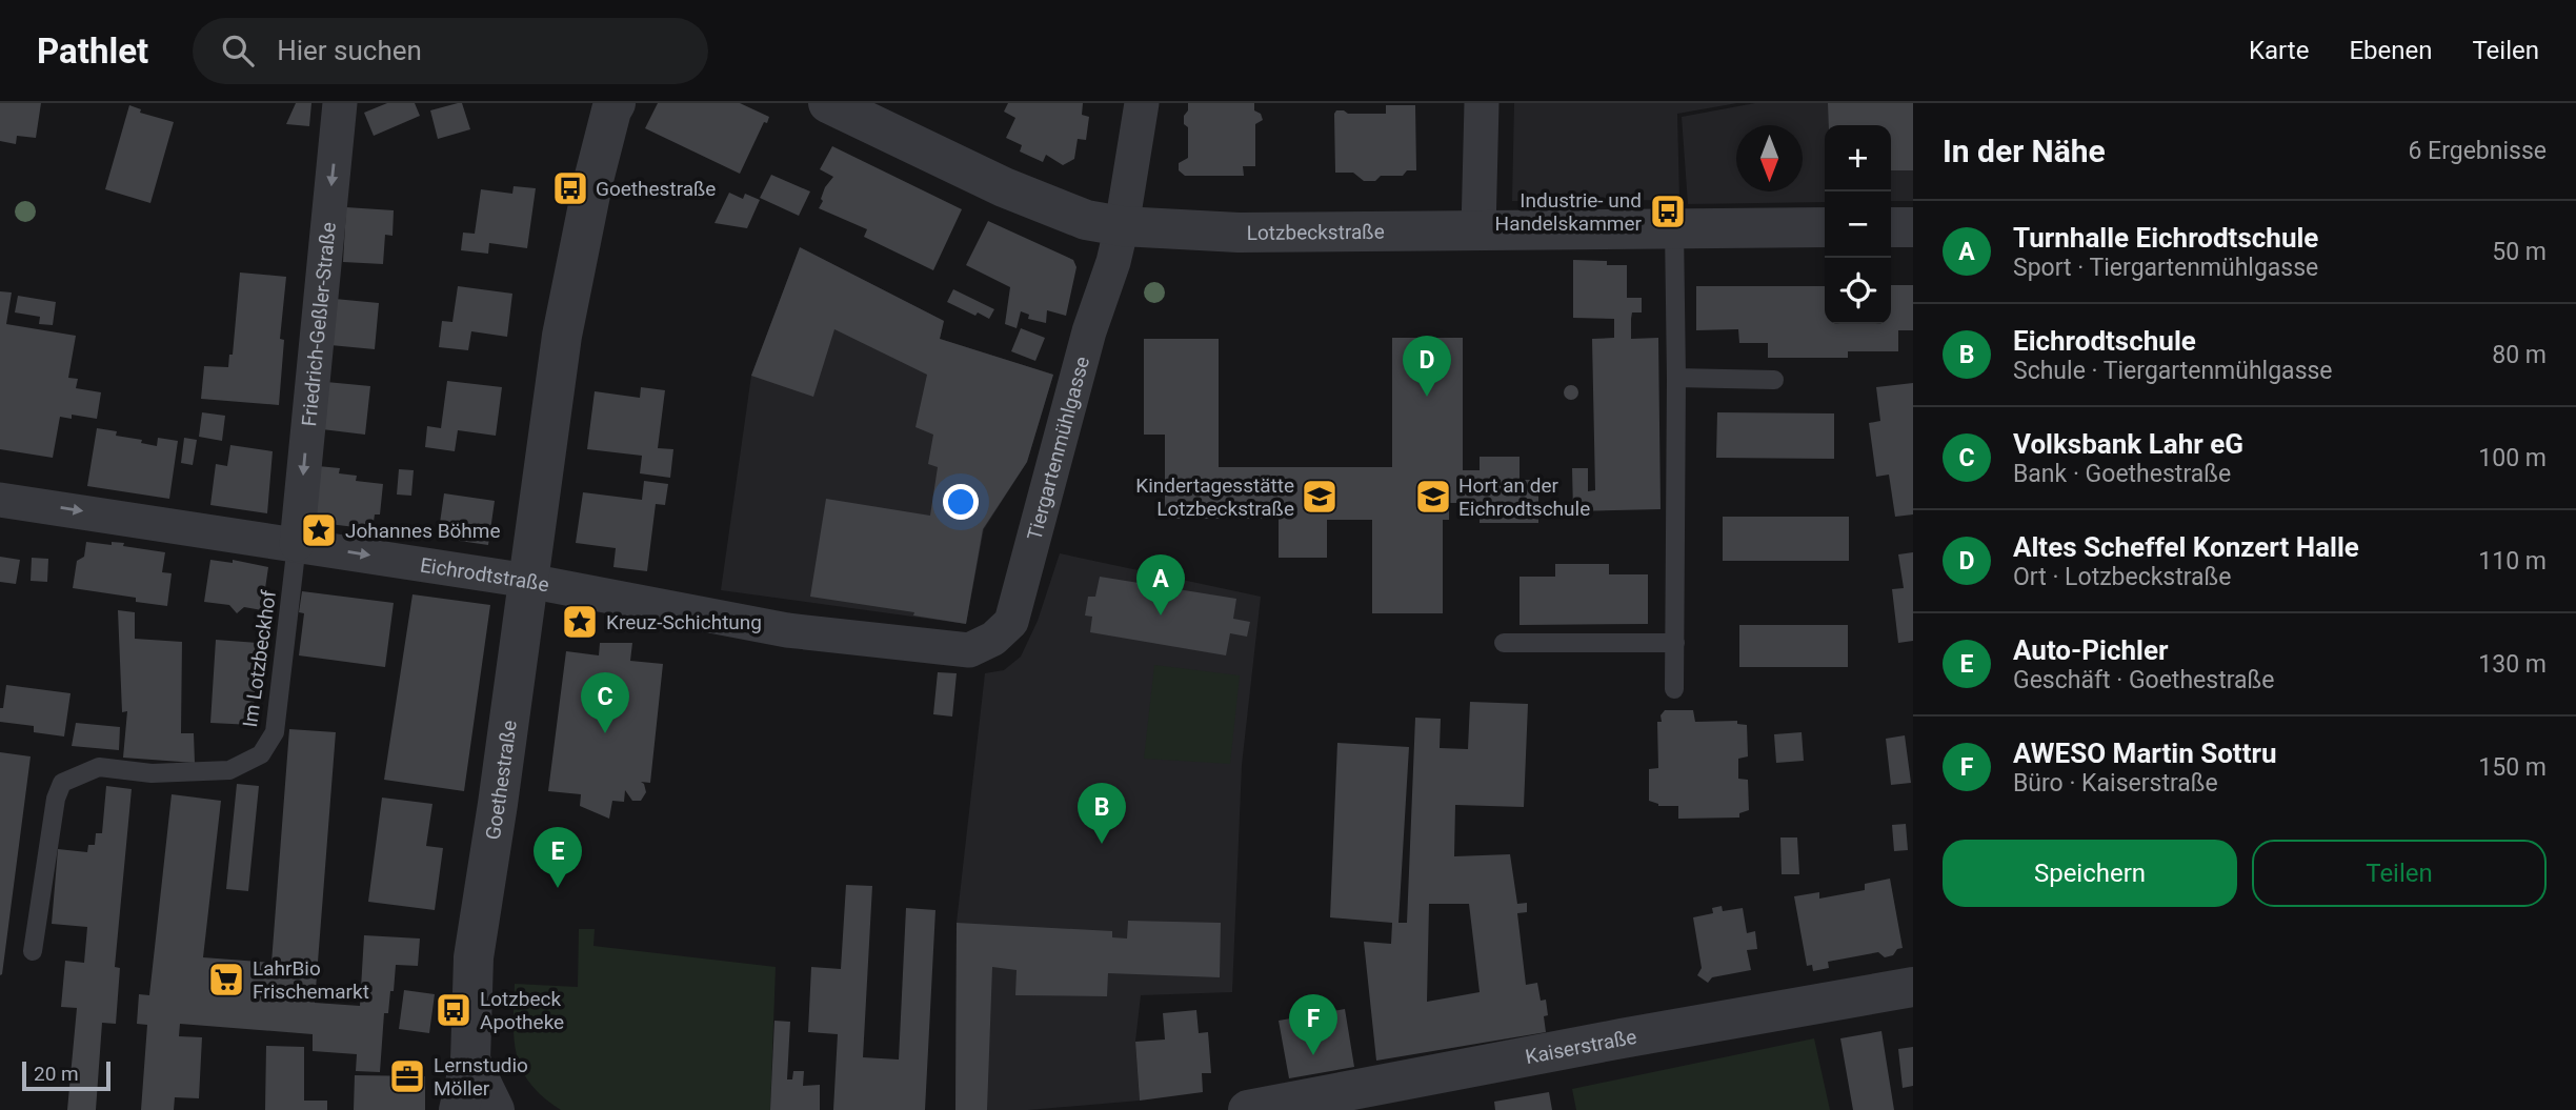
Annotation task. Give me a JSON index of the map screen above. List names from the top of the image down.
{
  "streets": {
    "street": [
      "Lotzbeckstraße",
      "Friedrich-Geßler-Straße",
      "Tiergartenmühlgasse",
      "Eichrodtstraße",
      "Goethestraße",
      "Kaiserstraße"
    ],
    "lane": ["Im Lotzbeckhof"]
  },
  "crossings": [
    ["Lotzbeckstraße", "Tiergartenmühlgasse"],
    ["Friedrich-Geßler-Straße", "Eichrodtstraße"],
    ["Friedrich-Geßler-Straße", "Im Lotzbeckhof"],
    ["Tiergartenmühlgasse", "Eichrodtstraße"],
    ["Eichrodtstraße", "Im Lotzbeckhof"],
    ["Eichrodtstraße", "Goethestraße"]
  ],
  "one_way": ["Friedrich-Geßler-Straße", "Eichrodtstraße"],
  "places": {
    "bus stop": ["Goethestraße", "Industrie- und Handelskammer", "Lotzbeck Apotheke"],
    "school or university": ["Kindertagesstätte Lotzbeckstraße", "Hort an der Eichrodtschule"],
    "place": ["Johannes Böhme", "Kreuz-Schichtung"],
    "supermarket": ["LahrBio Frischemarkt"],
    "office": ["Lernstudio Möller"]
  },
  "scale_bar": "20 m",
  "north": "bottom",
  "page": {
    "header": "Pathlet",
    "search": "Hier suchen",
    "nav": ["Karte", "Ebenen", "Teilen"],
    "heading": ["In der Nähe", "6 Ergebnisse"],
    "map_buttons": ["+", "−"],
    "list": [
      {
        "mark": "A",
        "name": "Turnhalle Eichrodtschule",
        "note": "Sport · Tiergartenmühlgasse",
        "value": "50 m"
      },
      {
        "mark": "B",
        "name": "Eichrodtschule",
        "note": "Schule · Tiergartenmühlgasse",
        "value": "80 m"
      },
      {
        "mark": "C",
        "name": "Volksbank Lahr eG",
        "note": "Bank · Goethestraße",
        "value": "100 m"
      },
      {
        "mark": "D",
        "name": "Altes Scheffel Konzert Halle",
        "note": "Ort · Lotzbeckstraße",
        "value": "110 m"
      },
      {
        "mark": "E",
        "name": "Auto-Pichler",
        "note": "Geschäft · Goethestraße",
        "value": "130 m"
      },
      {
        "mark": "F",
        "name": "AWESO Martin Sottru",
        "note": "Büro · Kaiserstraße",
        "value": "150 m"
      }
    ],
    "pins": [
      "D",
      "A",
      "C",
      "B",
      "E",
      "F"
    ],
    "buttons": ["Speichern", "Teilen"],
    "scale": "20 m"
  }
}
